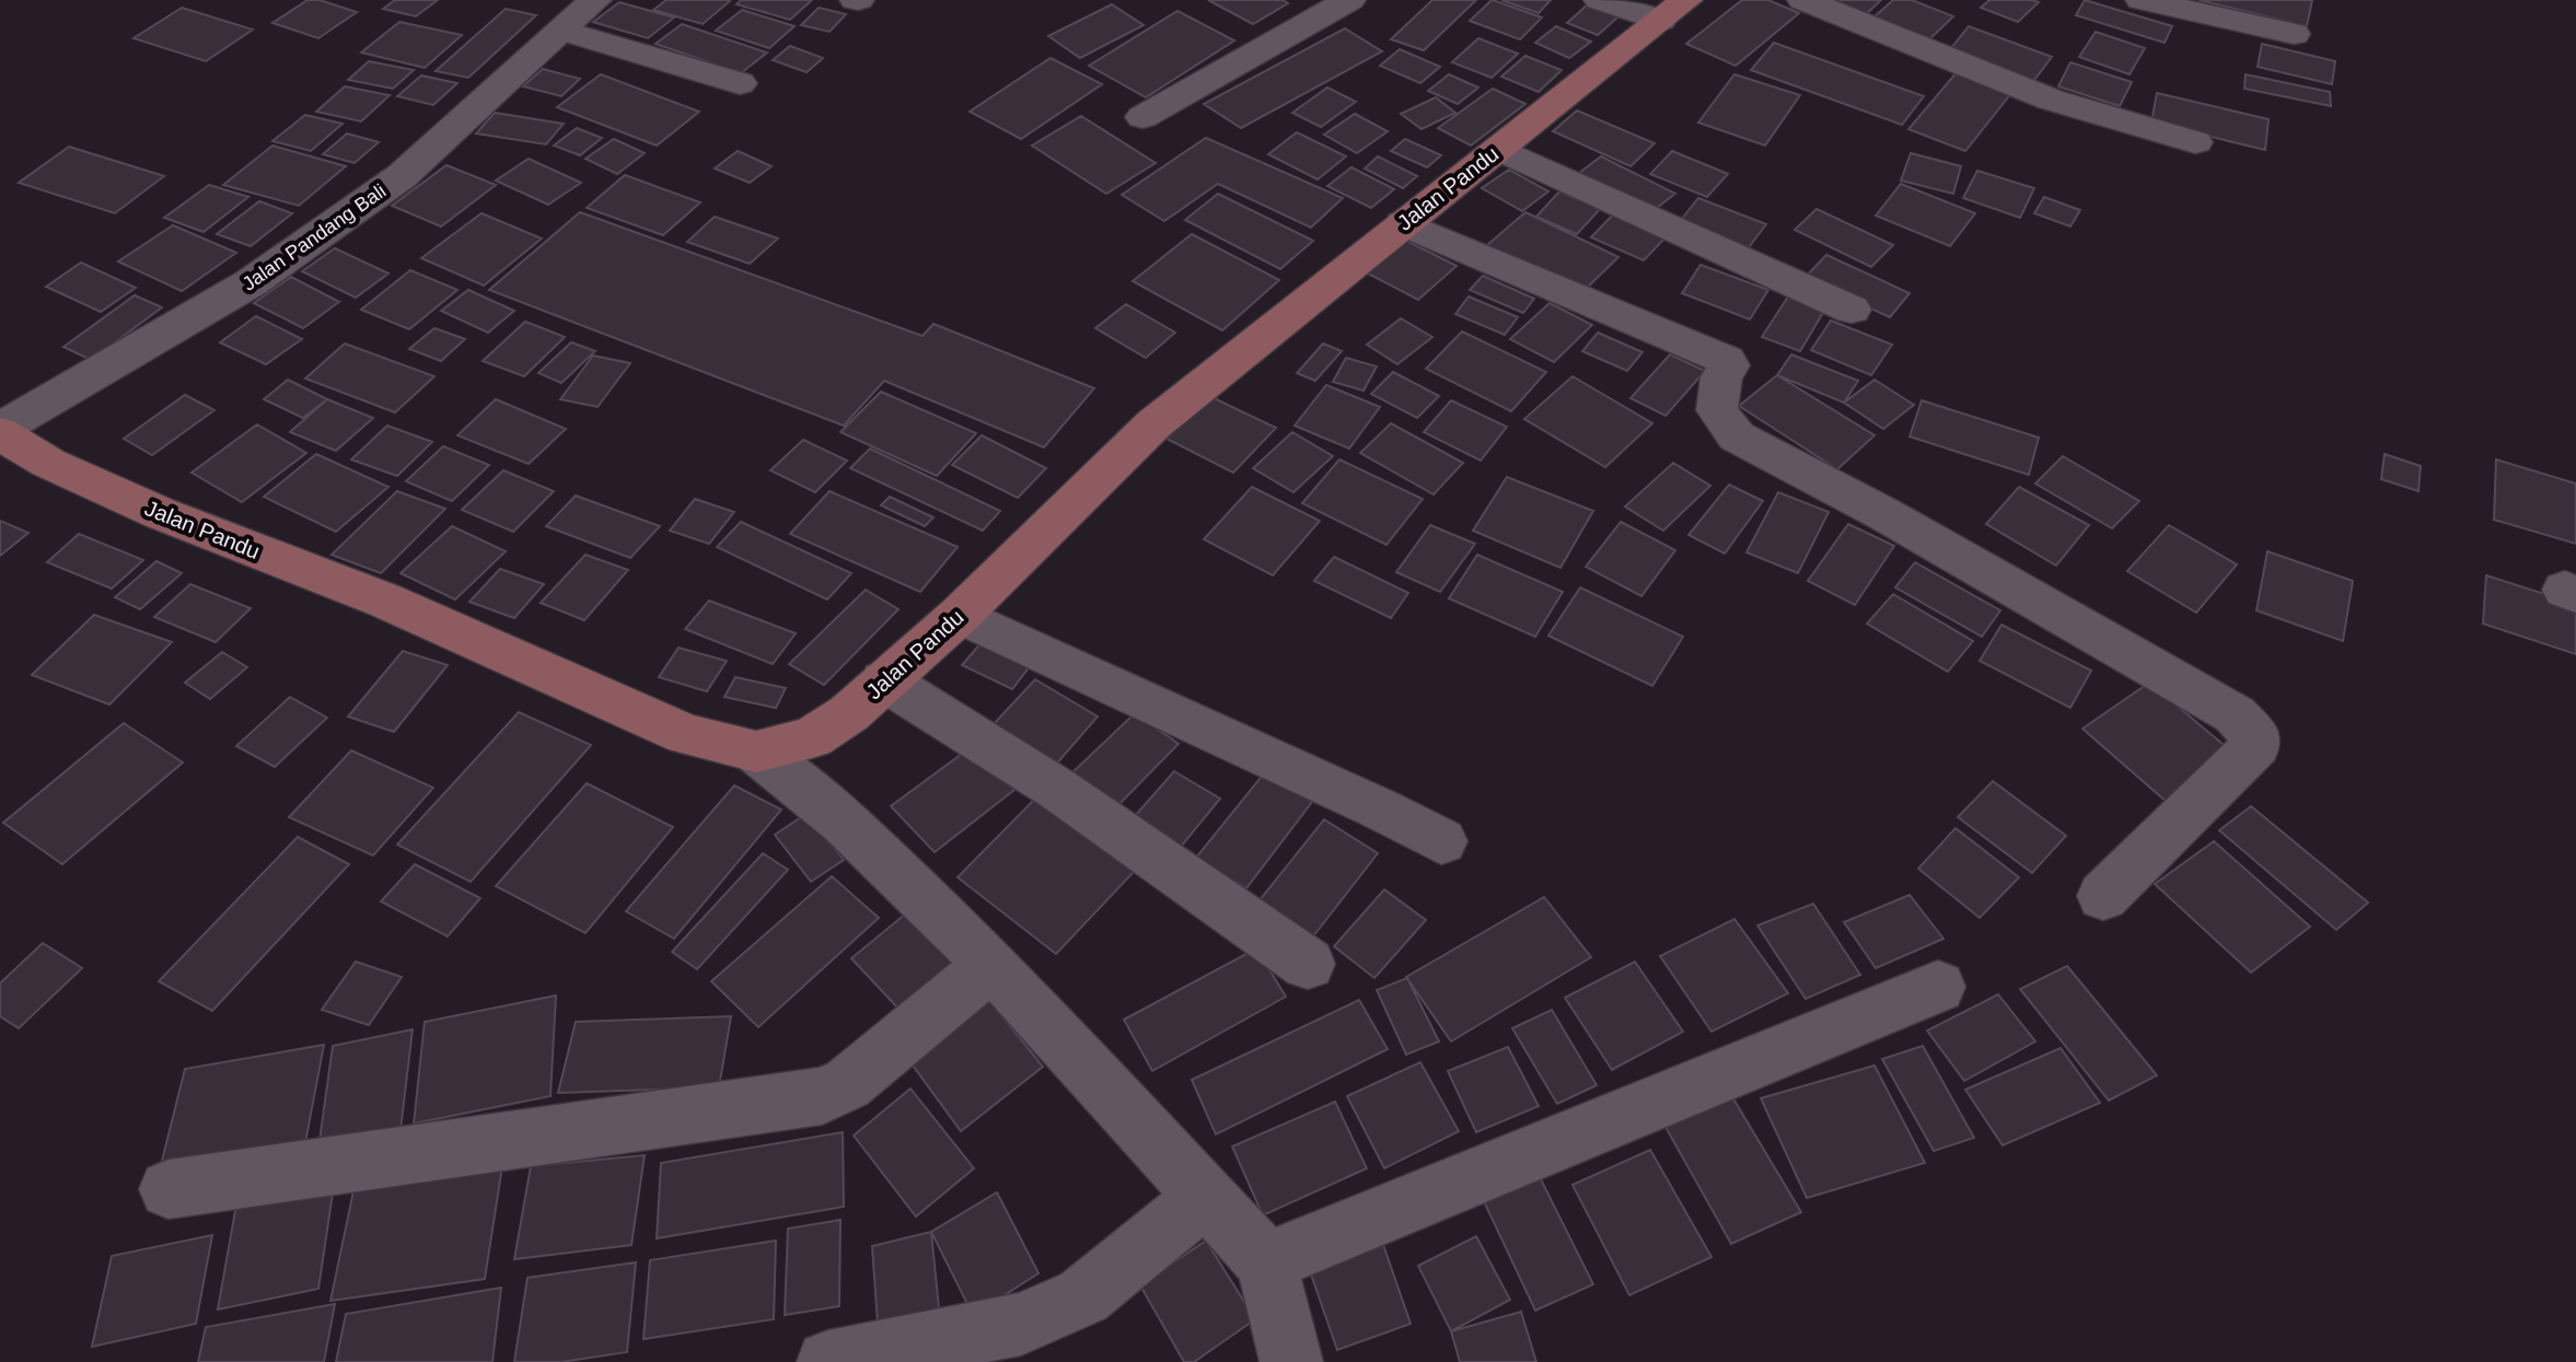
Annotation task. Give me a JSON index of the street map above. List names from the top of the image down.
{
  "streets": {
    "main road": ["Jalan Pandu"],
    "street": ["Jalan Pandang Bali"]
  },
  "crossings": [
    ["Jalan Pandu", "Jalan Pandang Bali"]
  ]
}
